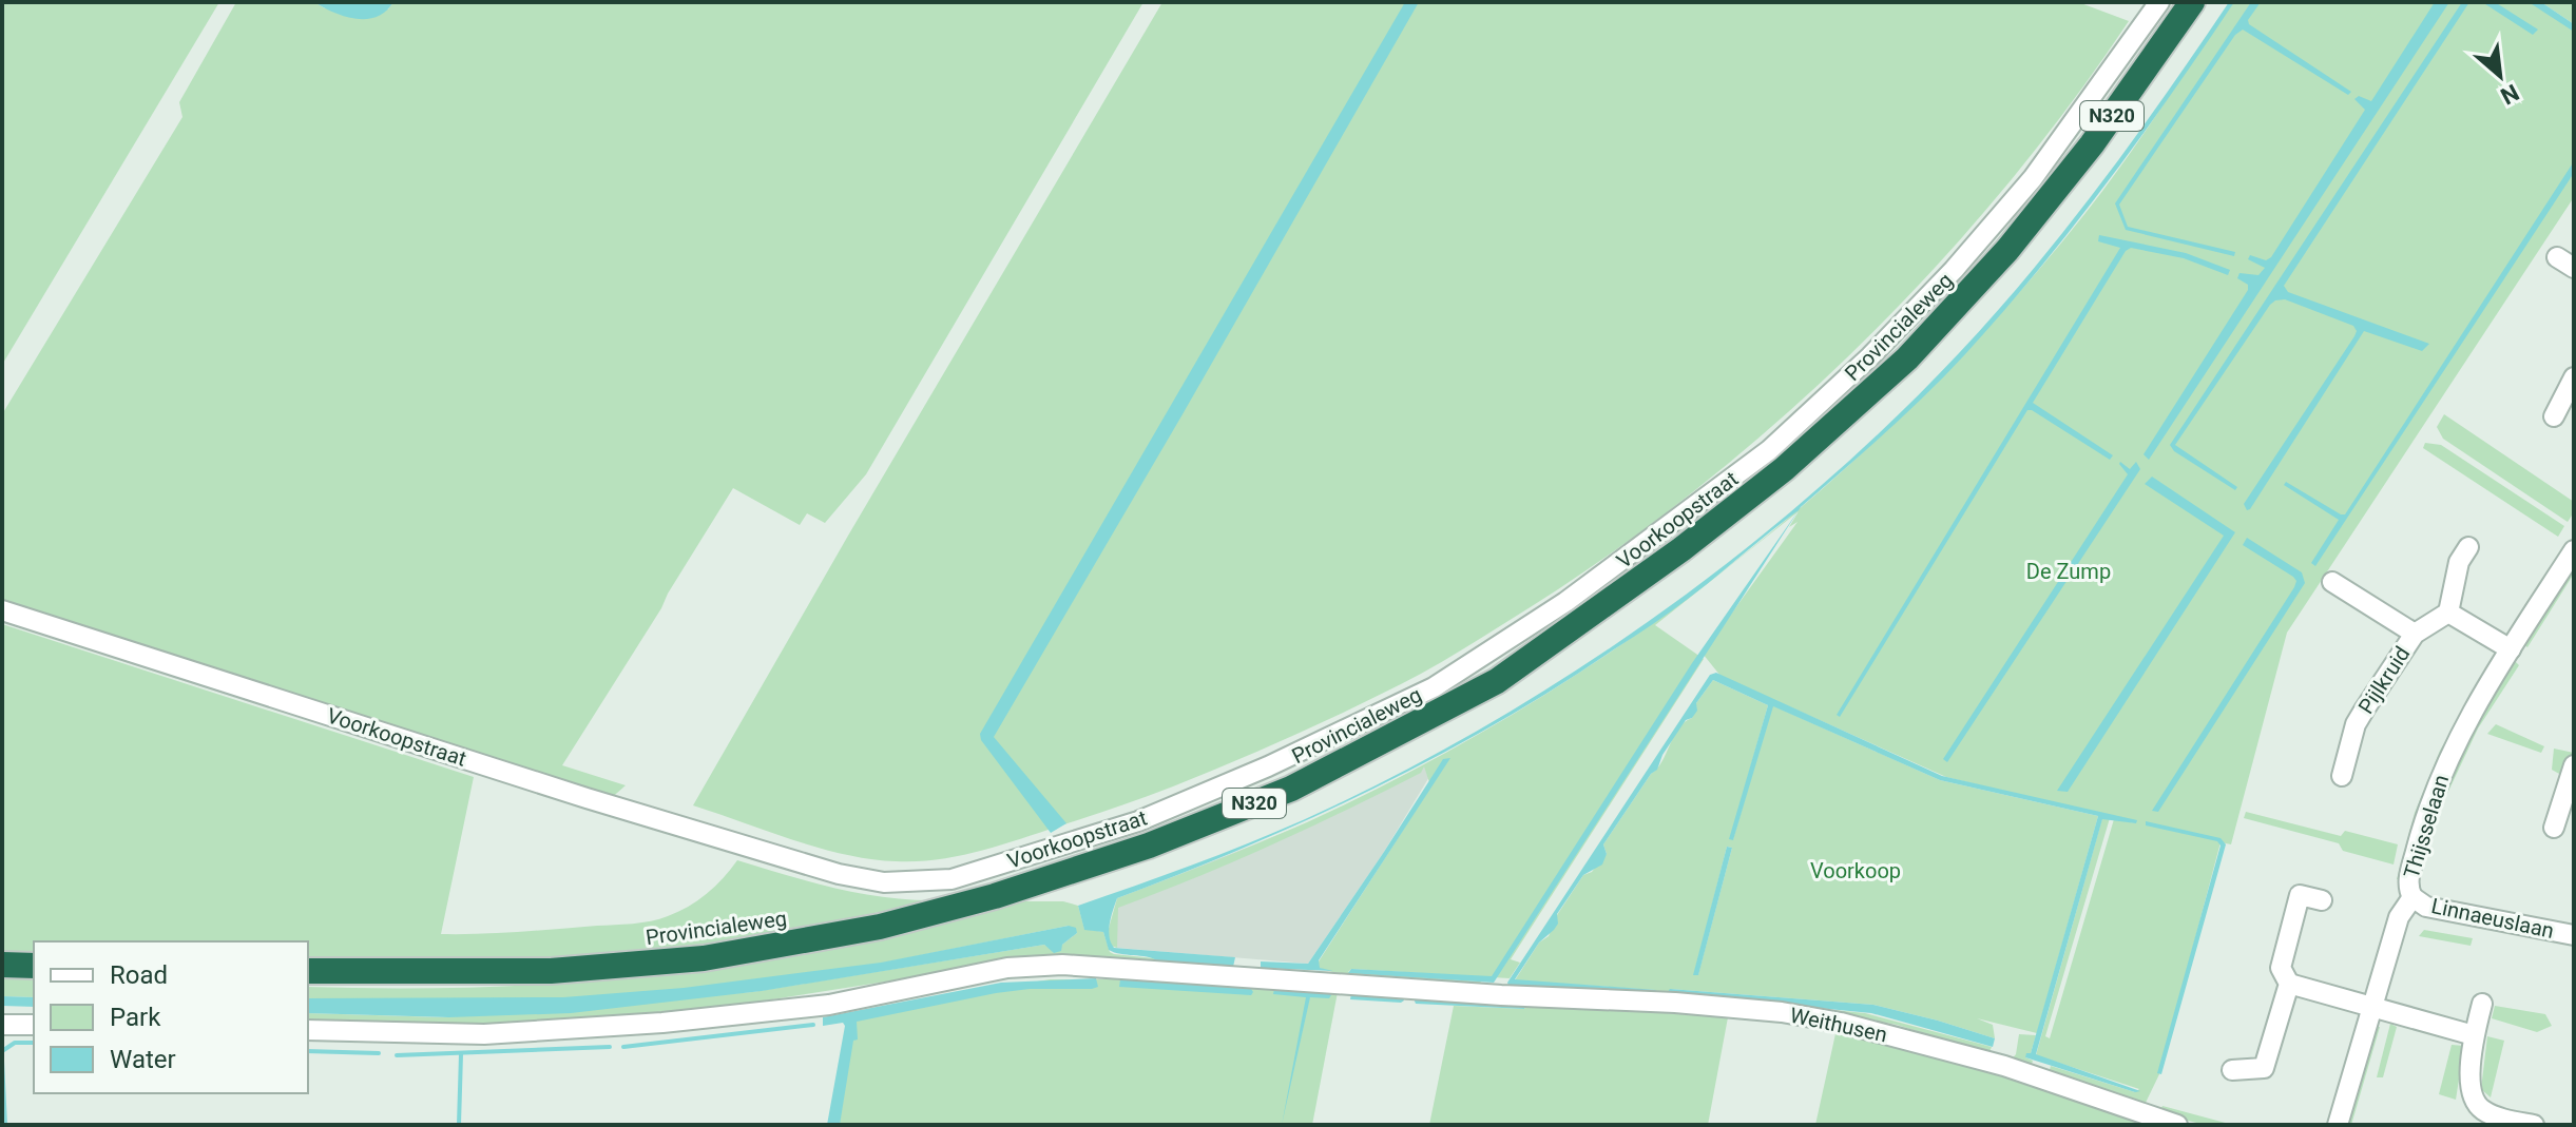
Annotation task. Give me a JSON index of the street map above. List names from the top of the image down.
{
  "streets": {
    "highway": ["N320", "Provincialeweg"],
    "street": [
      "Voorkoopstraat",
      "Pijlkruid",
      "Thijsselaan",
      "Linnaeuslaan",
      "Weithusen"
    ]
  },
  "crossings": [
    ["Thijsselaan", "Linnaeuslaan"]
  ],
  "parks": ["De Zump", "Voorkoop"],
  "legend": ["Road", "Park", "Water"],
  "north": "bottom right"
}
